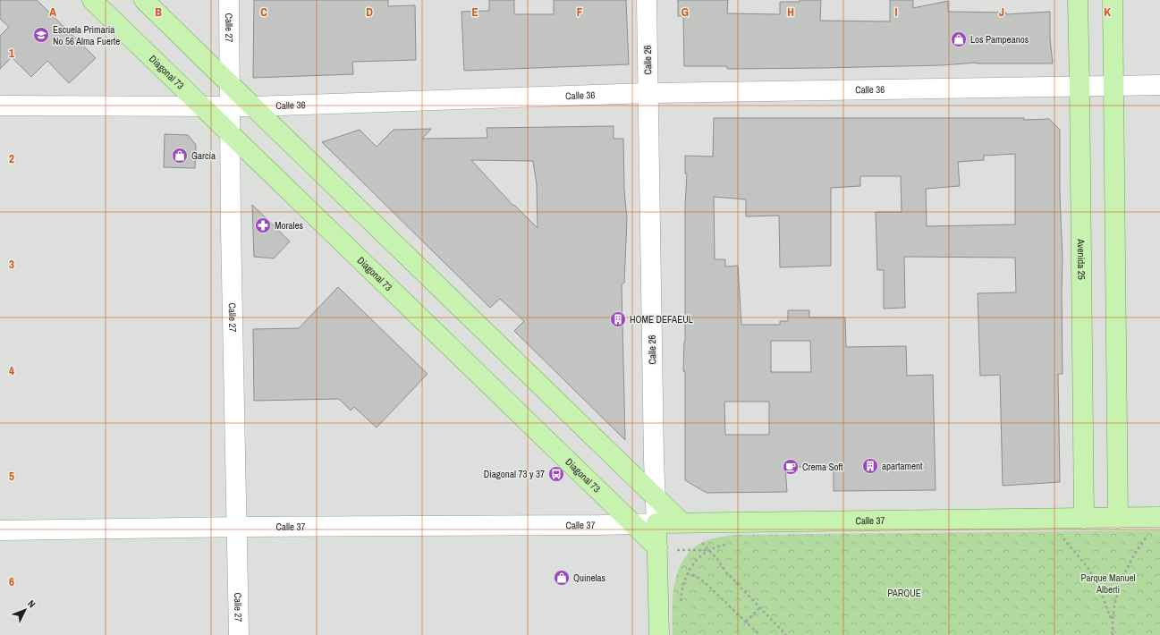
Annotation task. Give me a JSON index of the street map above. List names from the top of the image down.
{
  "streets": {
    "main road": [
      "Calle 26",
      "Diagonal 73",
      "Avenida 25",
      "Calle 37"
    ],
    "street": ["Calle 27", "Calle 36"]
  },
  "crossings": [
    ["Calle 27", "Diagonal 73"],
    ["Calle 27", "Calle 36"],
    ["Calle 27", "Calle 37"],
    ["Calle 26", "Diagonal 73"],
    ["Calle 26", "Calle 36"],
    ["Calle 26", "Calle 37"],
    ["Diagonal 73", "Calle 36"],
    ["Diagonal 73", "Calle 37"],
    ["Calle 36", "Avenida 25"],
    ["Avenida 25", "Calle 37"]
  ],
  "parks": ["Parque Manuel Alberti", "PARQUE"],
  "places": {
    "school or university": ["Escuela Primaria No 56 Alma Fuerte"],
    "shop": ["Los Pampeanos", "García", "Quinelas"],
    "pharmacy": ["Morales"],
    "building": ["HOME DEFAEUL", "apartament"],
    "cafe": ["Crema Soft"],
    "bus stop": ["Diagonal 73 y 37"]
  },
  "north": "top right",
  "grid": {
    "columns": [
      "A",
      "B",
      "C",
      "D",
      "E",
      "F",
      "G",
      "H",
      "I",
      "J",
      "K"
    ],
    "rows": [
      "1",
      "2",
      "3",
      "4",
      "5",
      "6"
    ]
  }
}
